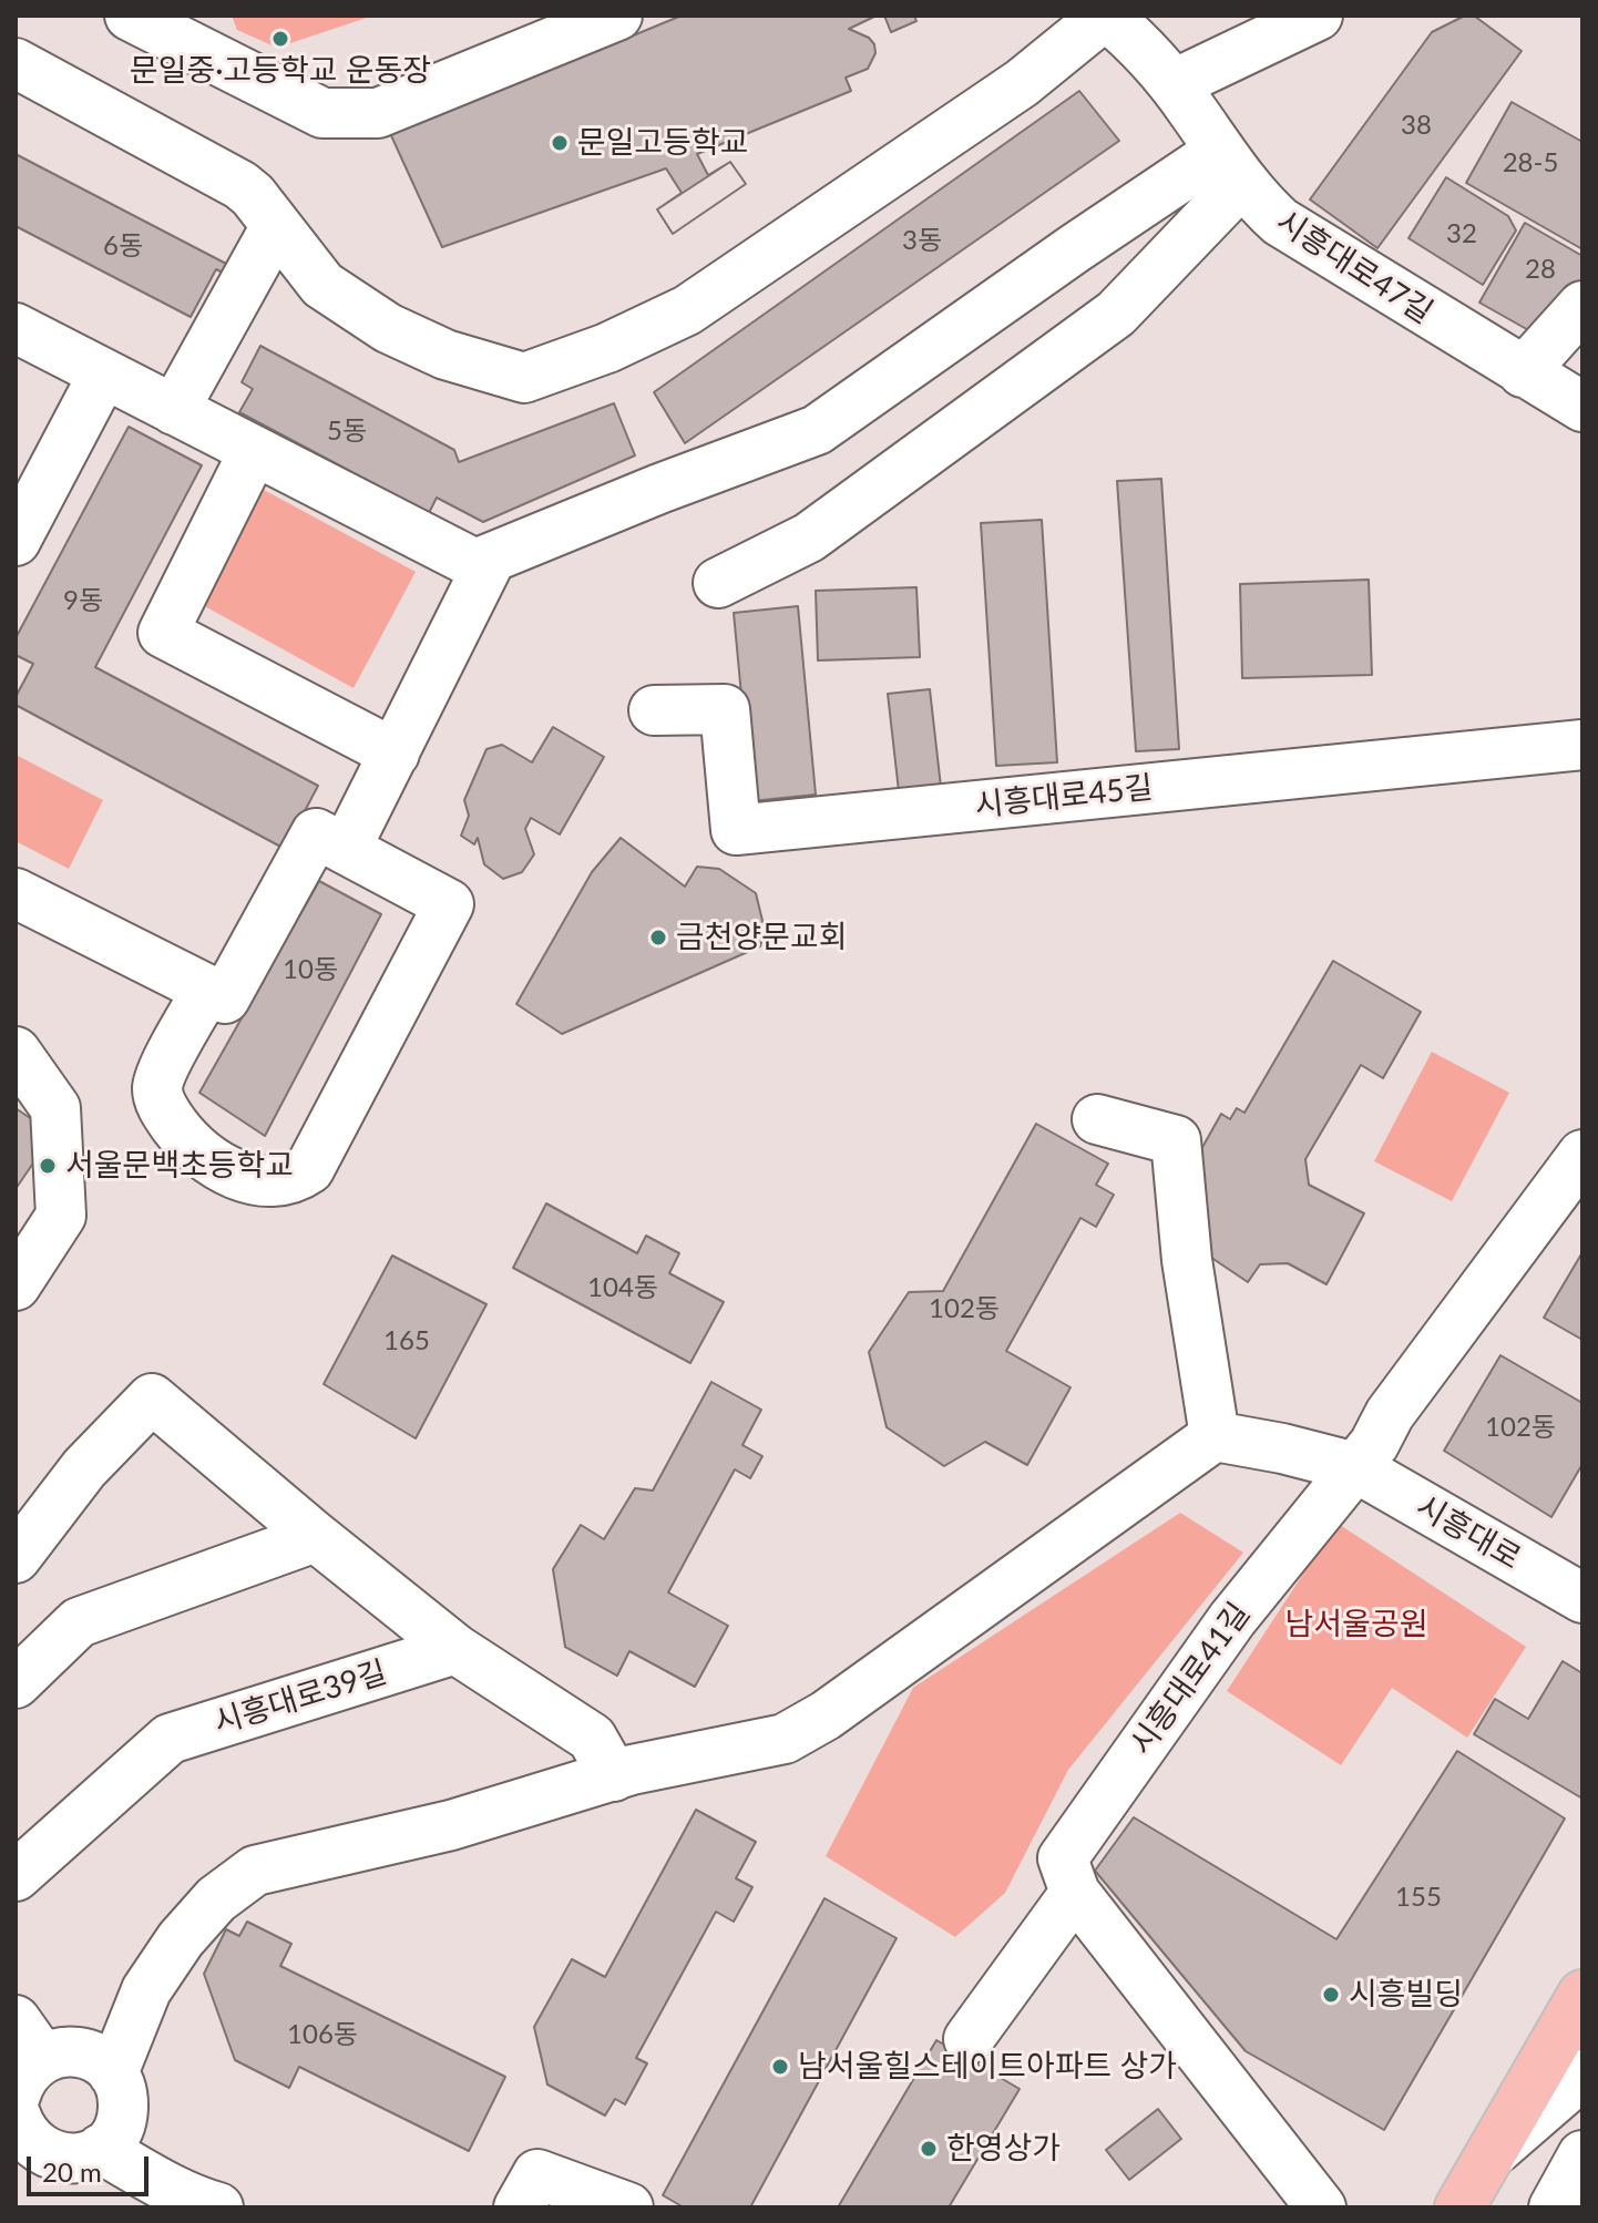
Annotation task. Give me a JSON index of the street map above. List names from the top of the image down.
{
  "streets": {
    "street": [
      "시흥대로47길",
      "시흥대로45길",
      "시흥대로",
      "시흥대로41길",
      "시흥대로39길"
    ]
  },
  "crossings": [
    ["시흥대로", "시흥대로41길"]
  ],
  "parks": ["남서울공원"],
  "places": [
    "문일중·고등학교 운동장",
    "문일고등학교",
    "금천양문교회",
    "서울문백초등학교",
    "시흥빌딩",
    "남서울힐스테이트아파트 상가",
    "한영상가"
  ],
  "house_numbers": [
    "38",
    "28-5",
    "32",
    "3동",
    "6동",
    "28",
    "5동",
    "9동",
    "10동",
    "104동",
    "102동",
    "165",
    "102동",
    "155",
    "106동"
  ],
  "scale_bar": "20 m"
}
